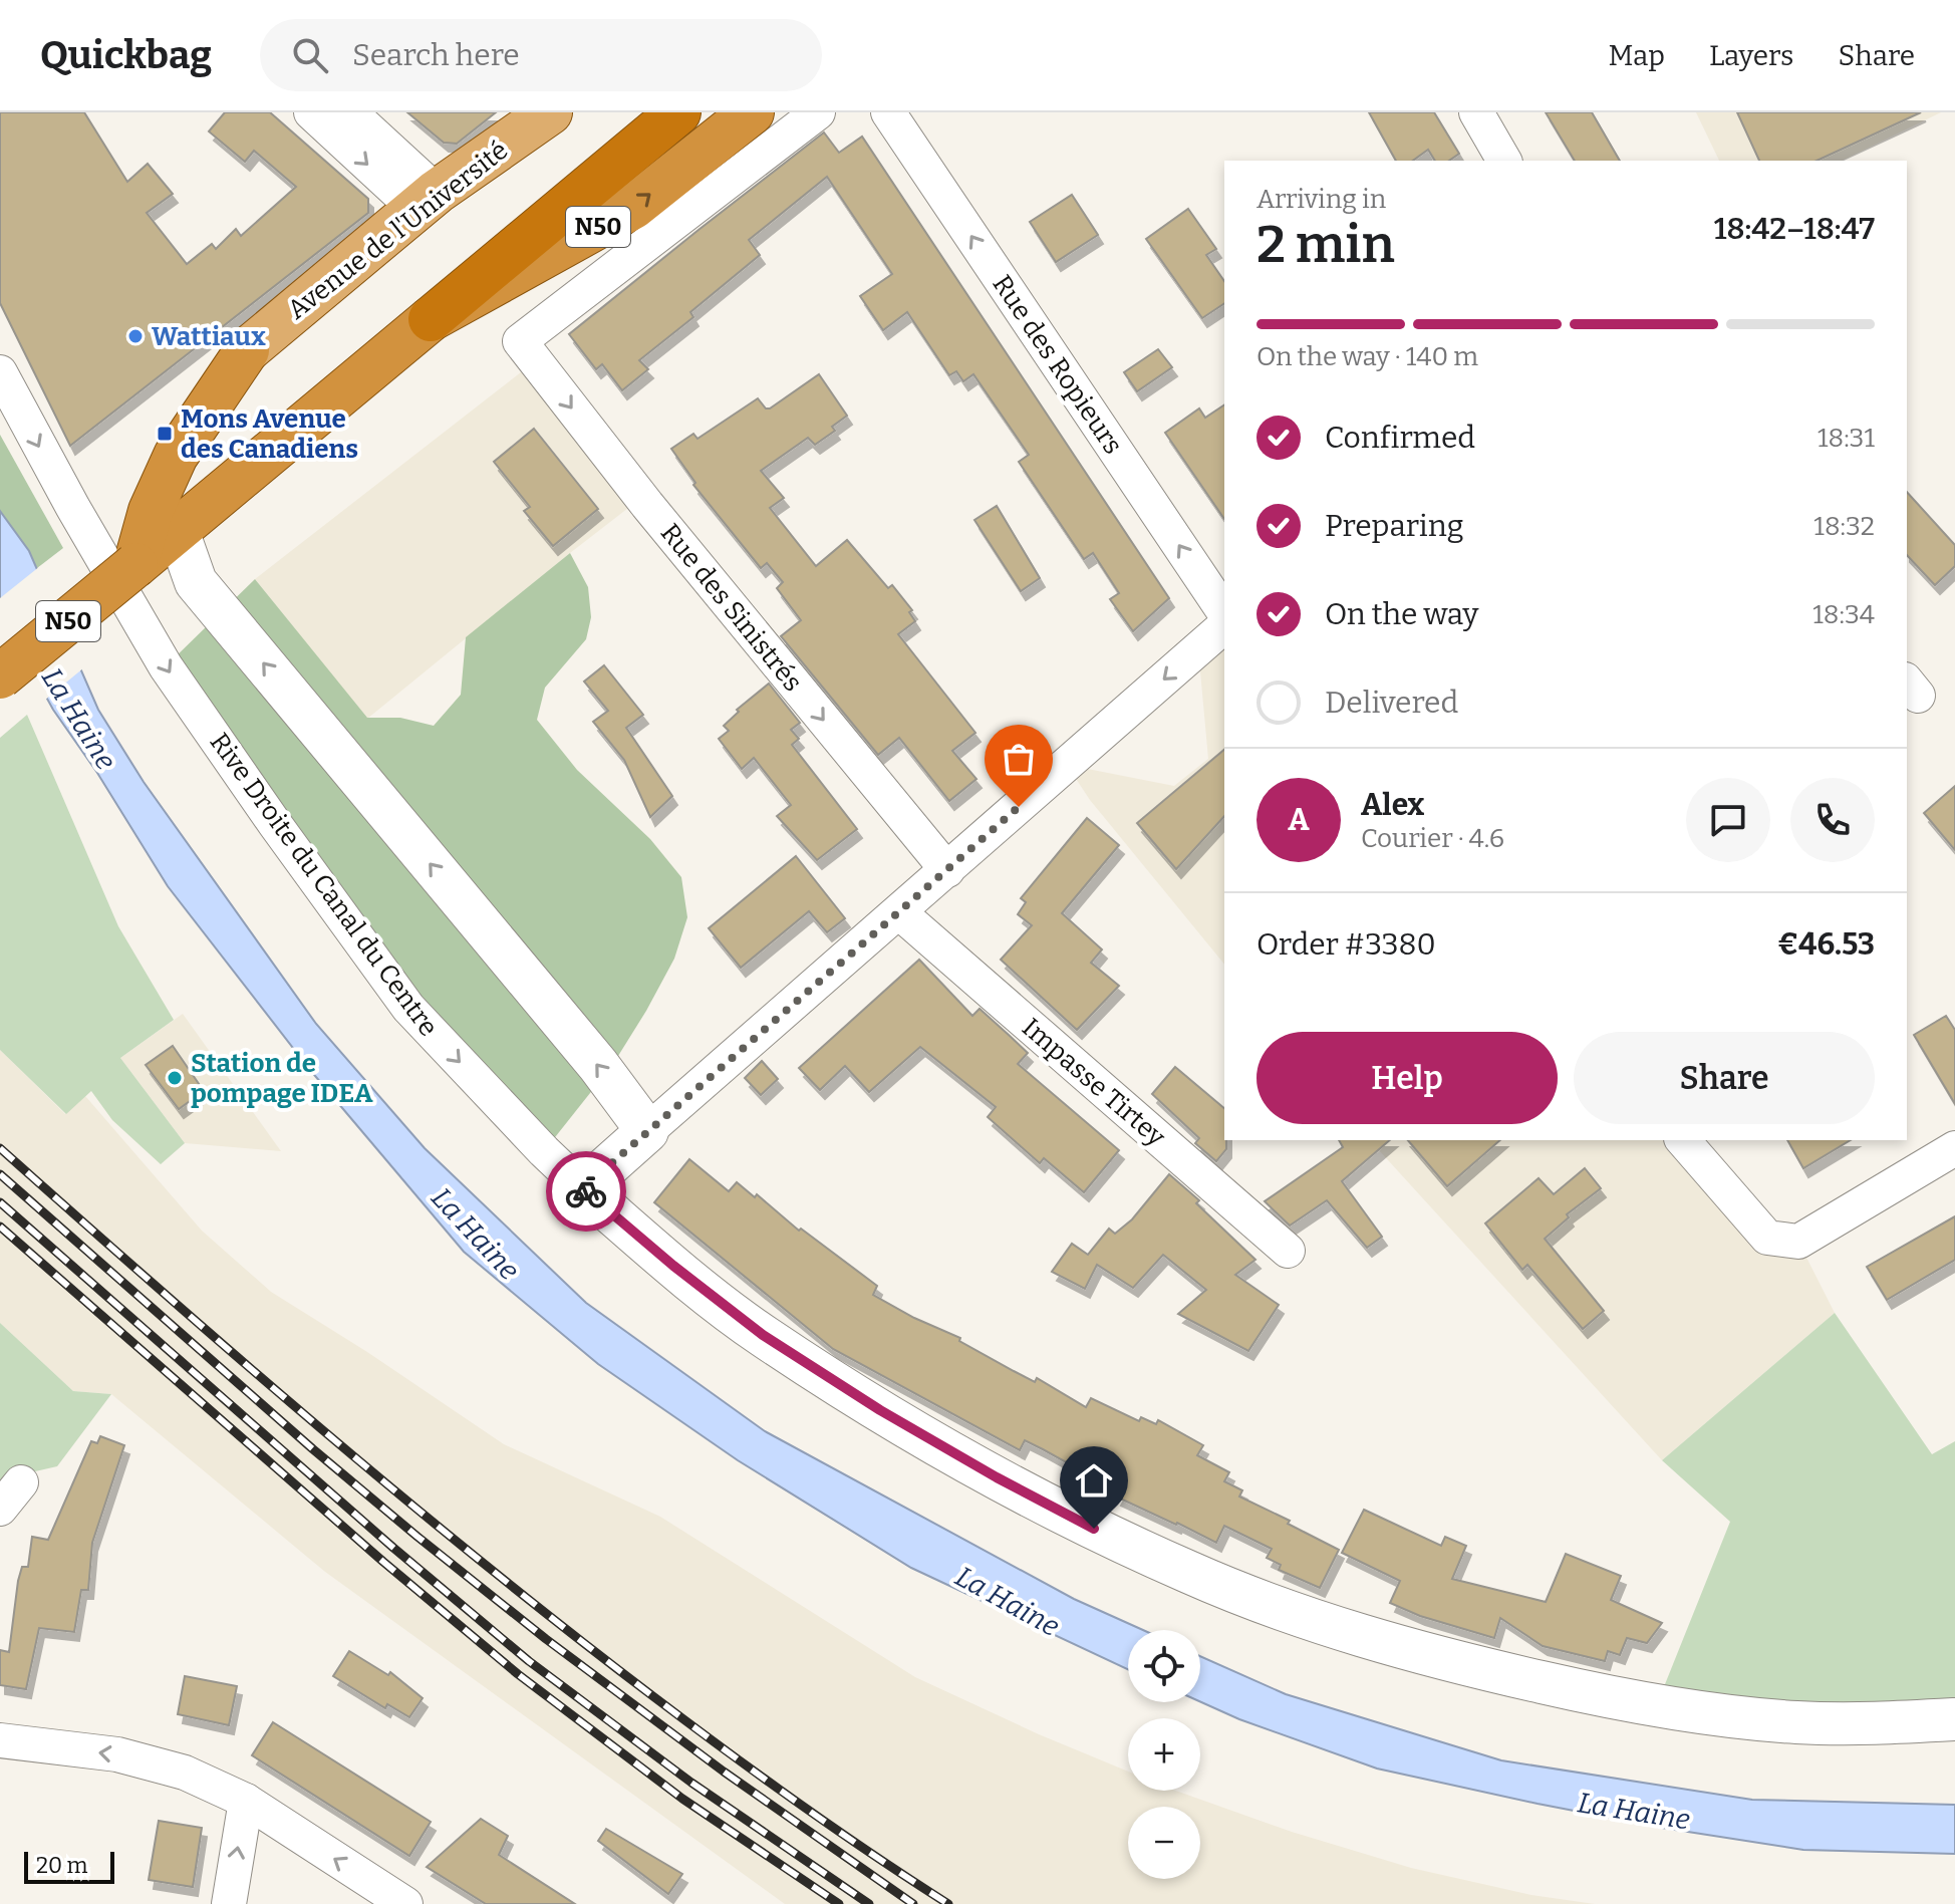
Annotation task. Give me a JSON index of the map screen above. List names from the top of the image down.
{
  "streets": {
    "highway": ["N50"],
    "main road": ["Avenue de l'Université"],
    "street": [
      "Rue des Ropieurs",
      "Rue des Sinistrés",
      "Rive Droite du Canal du Centre",
      "Impasse Tirtey"
    ]
  },
  "one_way": ["Rue des Ropieurs"],
  "water": ["La Haine"],
  "places": {
    "other": ["Wattiaux", "Station de pompage IDEA"],
    "transit": ["Mons Avenue des Canadiens"]
  },
  "scale_bar": "20 m",
  "page": {
    "header": "Quickbag",
    "search": "Search here",
    "nav": ["Map", "Layers", "Share"],
    "heading": ["2 min", "Arriving in", "18:42–18:47"],
    "panel": [
      "Alex",
      "Courier · 4.6",
      "Order #3380",
      "€46.53"
    ],
    "bar": "On the way · 140 m",
    "list": [
      ["Confirmed", "18:31"],
      ["Preparing", "18:32"],
      ["On the way", "18:34"],
      "Delivered"
    ],
    "round": "A",
    "buttons": ["Help", "Share"],
    "map_buttons": ["+", "−"],
    "scale": "20 m"
  }
}
